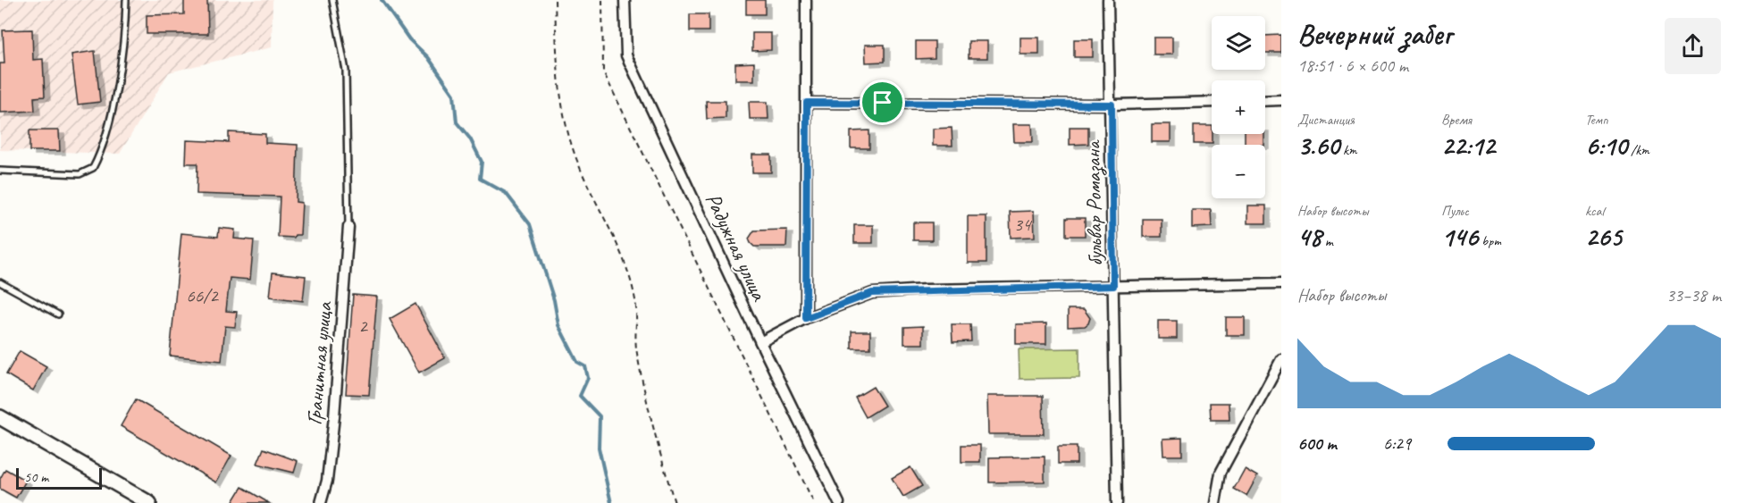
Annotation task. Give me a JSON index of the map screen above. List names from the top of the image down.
{
  "streets": {
    "street": ["бульвар Ромазана", "Радужная улица", "Гранитная улица"]
  },
  "house_numbers": ["34", "66/2", "2"],
  "scale_bar": "50 m",
  "page": {
    "heading": ["Вечерний забег", "18:51 · 6 × 600 m"],
    "map_buttons": ["+", "−"],
    "stats": [
      ["Дистанция", "3.60 km"],
      ["Время", "22:12"],
      ["Темп", "6:10 /km"],
      ["Набор высоты", "48 m"],
      ["Пульс", "146 bpm"],
      ["kcal", "265"]
    ],
    "chart": ["Набор высоты", "33–38 m"],
    "list": [
      {
        "name": "600 m",
        "note": "6:29"
      }
    ],
    "scale": "50 m"
  }
}
